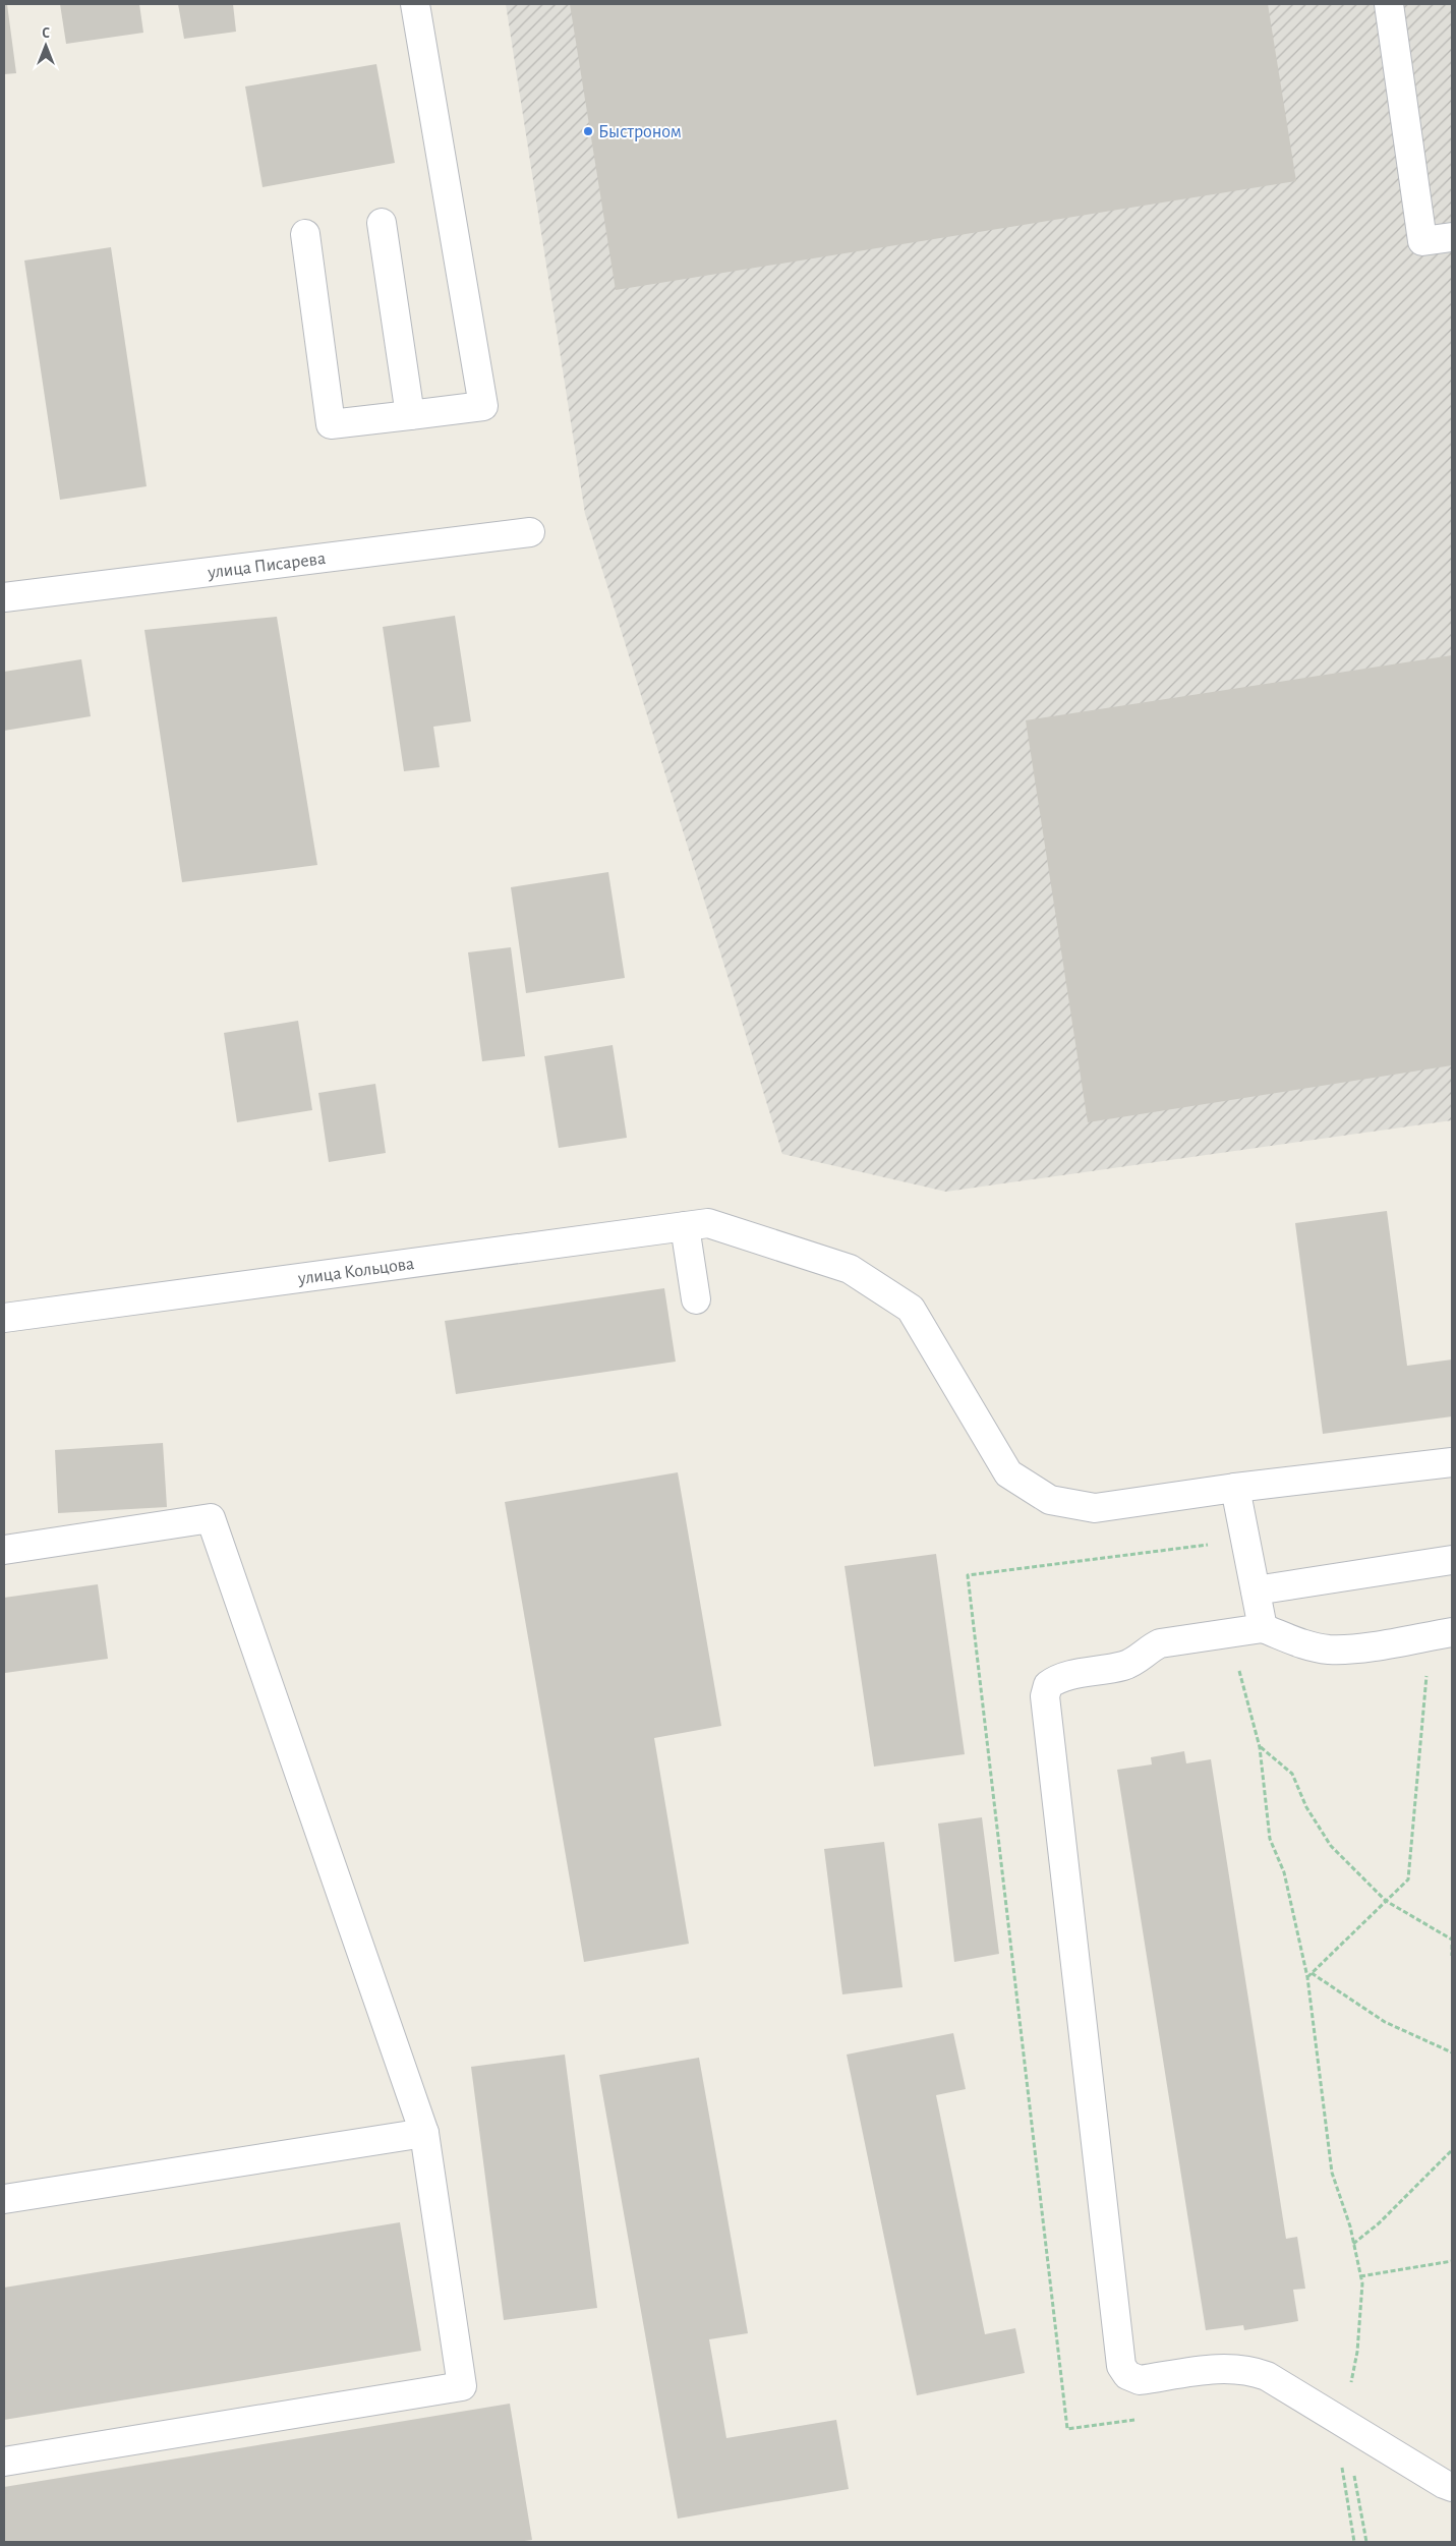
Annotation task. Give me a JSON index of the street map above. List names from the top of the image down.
{
  "streets": {
    "street": ["улица Писарева", "улица Кольцова"]
  },
  "places": ["Быстроном"],
  "north": "top"
}
